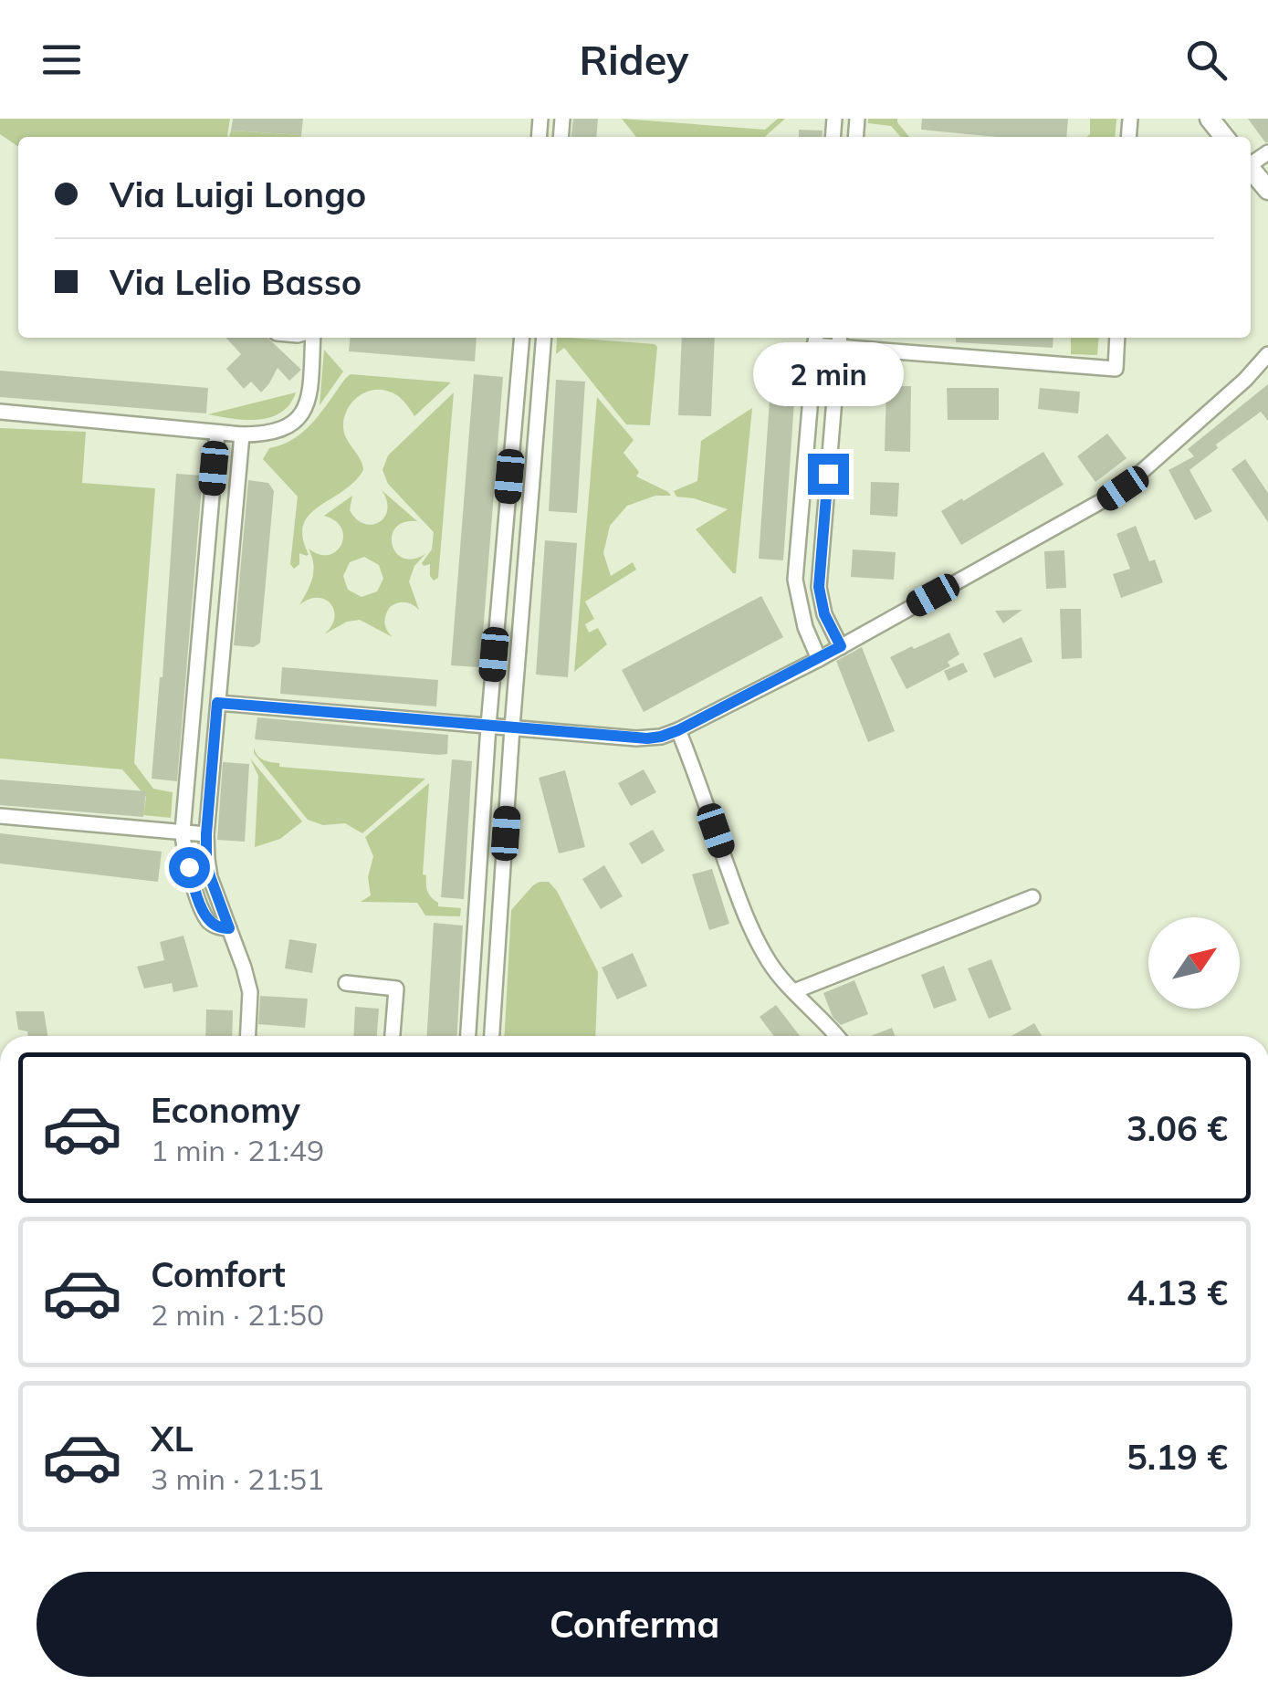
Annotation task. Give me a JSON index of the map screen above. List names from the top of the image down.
{
  "north": "top right",
  "page": {
    "header": "Ridey",
    "banner": ["Via Luigi Longo", "Via Lelio Basso"],
    "bubble": "2 min",
    "list": [
      {
        "name": "Economy",
        "note": "1 min · 21:49",
        "value": "3.06 €"
      },
      {
        "name": "Comfort",
        "note": "2 min · 21:50",
        "value": "4.13 €"
      },
      {
        "name": "XL",
        "note": "3 min · 21:51",
        "value": "5.19 €"
      }
    ],
    "buttons": "Conferma"
  }
}
